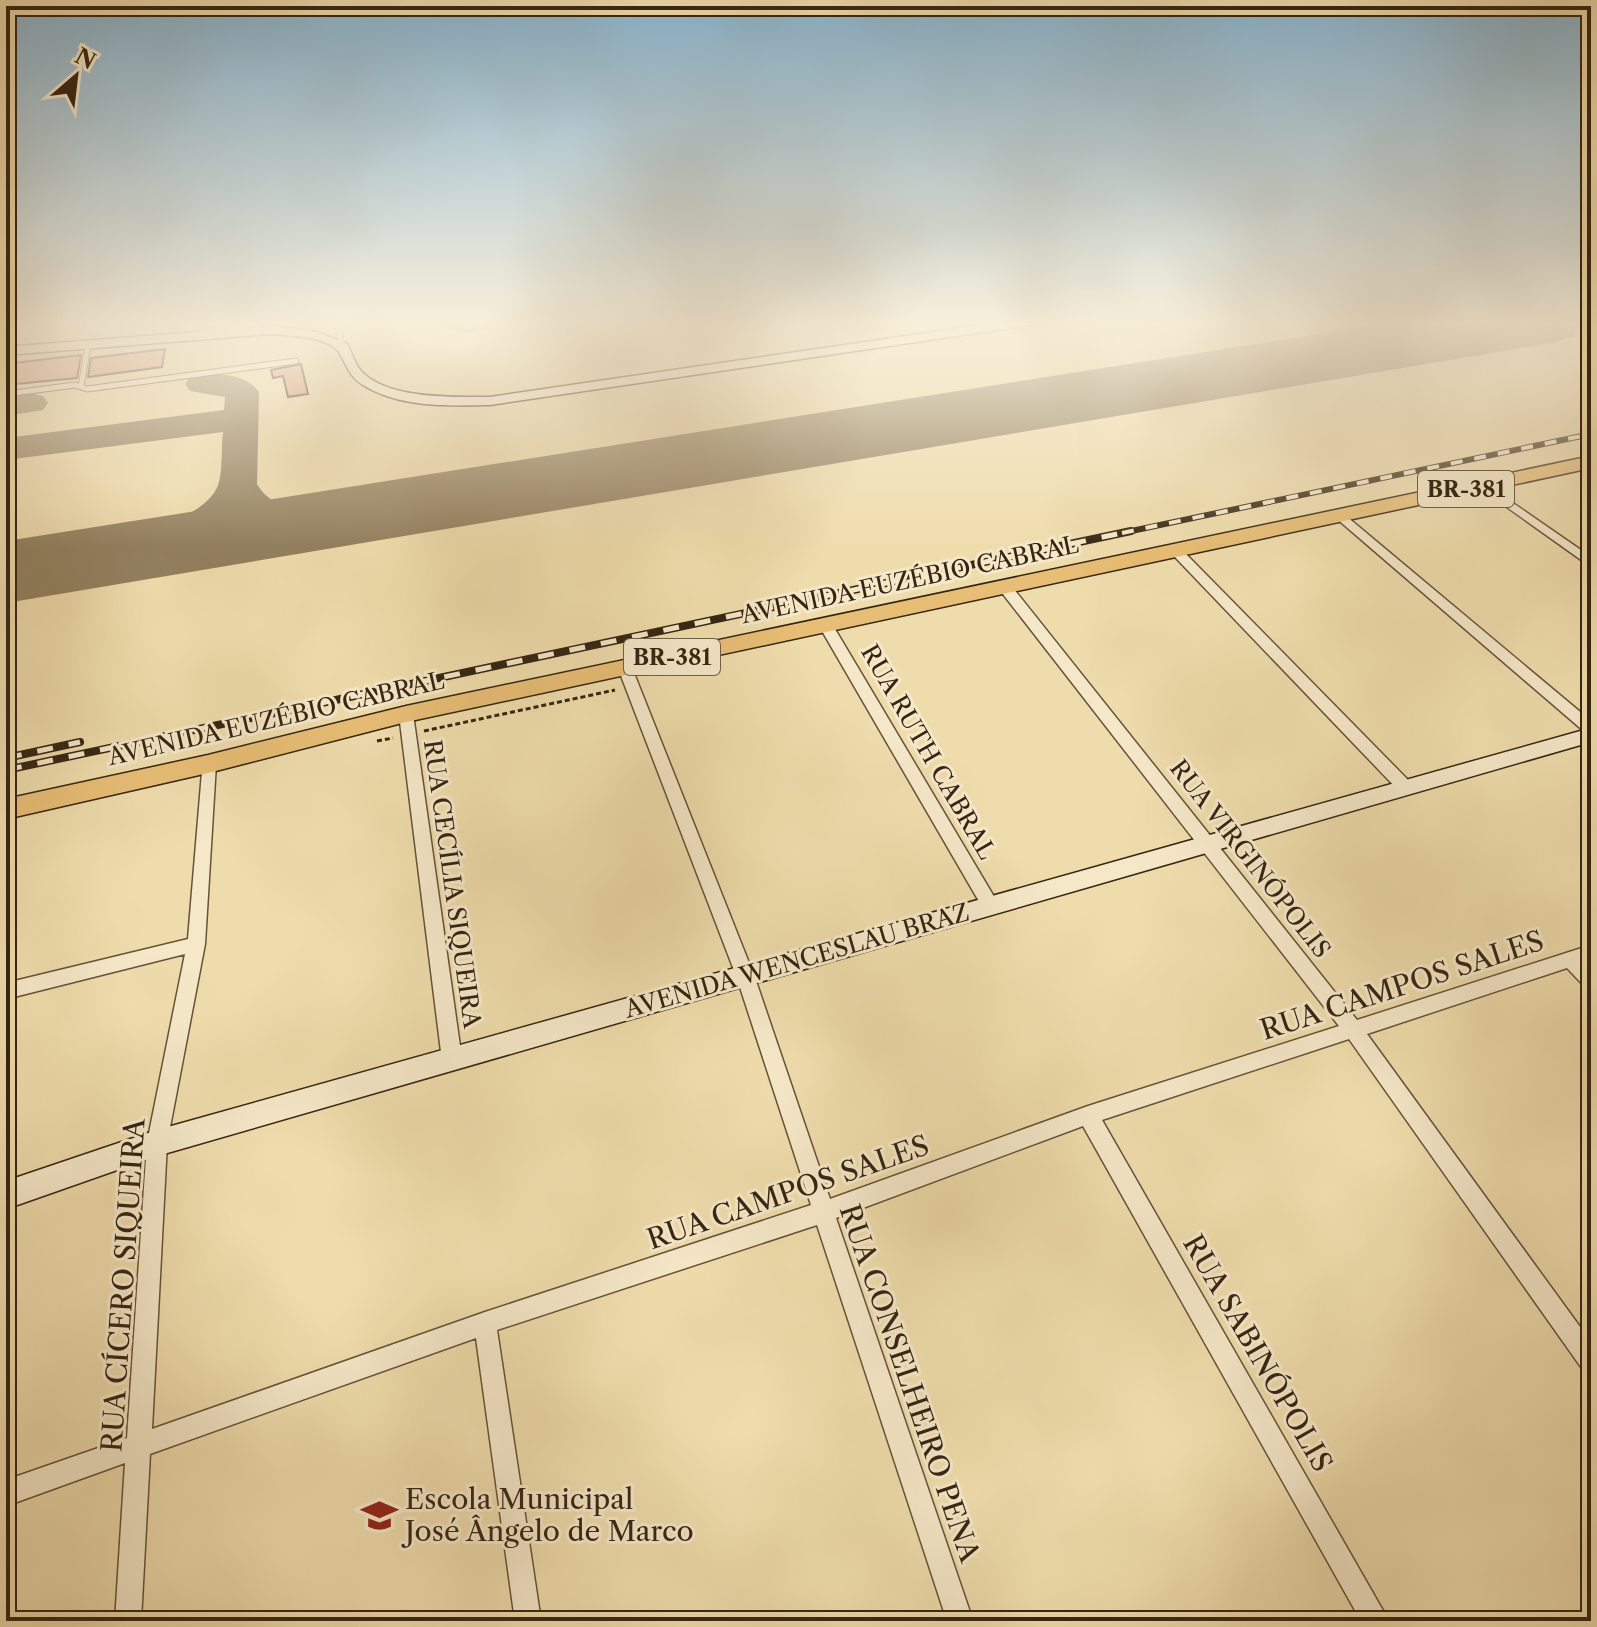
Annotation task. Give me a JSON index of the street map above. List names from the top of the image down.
{
  "streets": {
    "main road": ["BR-381", "AVENIDA EUZÉBIO CABRAL"],
    "street": [
      "RUA RUTH CABRAL",
      "RUA VIRGINÓPOLIS",
      "RUA CECÍLIA SIQUEIRA",
      "AVENIDA WENCESLAU BRAZ",
      "RUA CAMPOS SALES",
      "RUA CÍCERO SIQUEIRA",
      "RUA SABINÓPOLIS",
      "RUA CONSELHEIRO PENA"
    ]
  },
  "crossings": [
    ["AVENIDA EUZÉBIO CABRAL", "RUA RUTH CABRAL"],
    ["AVENIDA EUZÉBIO CABRAL", "RUA VIRGINÓPOLIS"],
    ["AVENIDA EUZÉBIO CABRAL", "RUA CECÍLIA SIQUEIRA"],
    ["AVENIDA EUZÉBIO CABRAL", "RUA CÍCERO SIQUEIRA"],
    ["AVENIDA EUZÉBIO CABRAL", "RUA CONSELHEIRO PENA"],
    ["RUA RUTH CABRAL", "AVENIDA WENCESLAU BRAZ"],
    ["RUA VIRGINÓPOLIS", "AVENIDA WENCESLAU BRAZ"],
    ["RUA VIRGINÓPOLIS", "RUA CAMPOS SALES"],
    ["RUA CECÍLIA SIQUEIRA", "AVENIDA WENCESLAU BRAZ"],
    ["AVENIDA WENCESLAU BRAZ", "RUA CÍCERO SIQUEIRA"],
    ["AVENIDA WENCESLAU BRAZ", "RUA CONSELHEIRO PENA"],
    ["RUA CAMPOS SALES", "RUA CÍCERO SIQUEIRA"],
    ["RUA CAMPOS SALES", "RUA SABINÓPOLIS"],
    ["RUA CAMPOS SALES", "RUA CONSELHEIRO PENA"]
  ],
  "places": {
    "school or university": ["Escola Municipal José Ângelo de Marco"]
  },
  "north": "top right"
}
